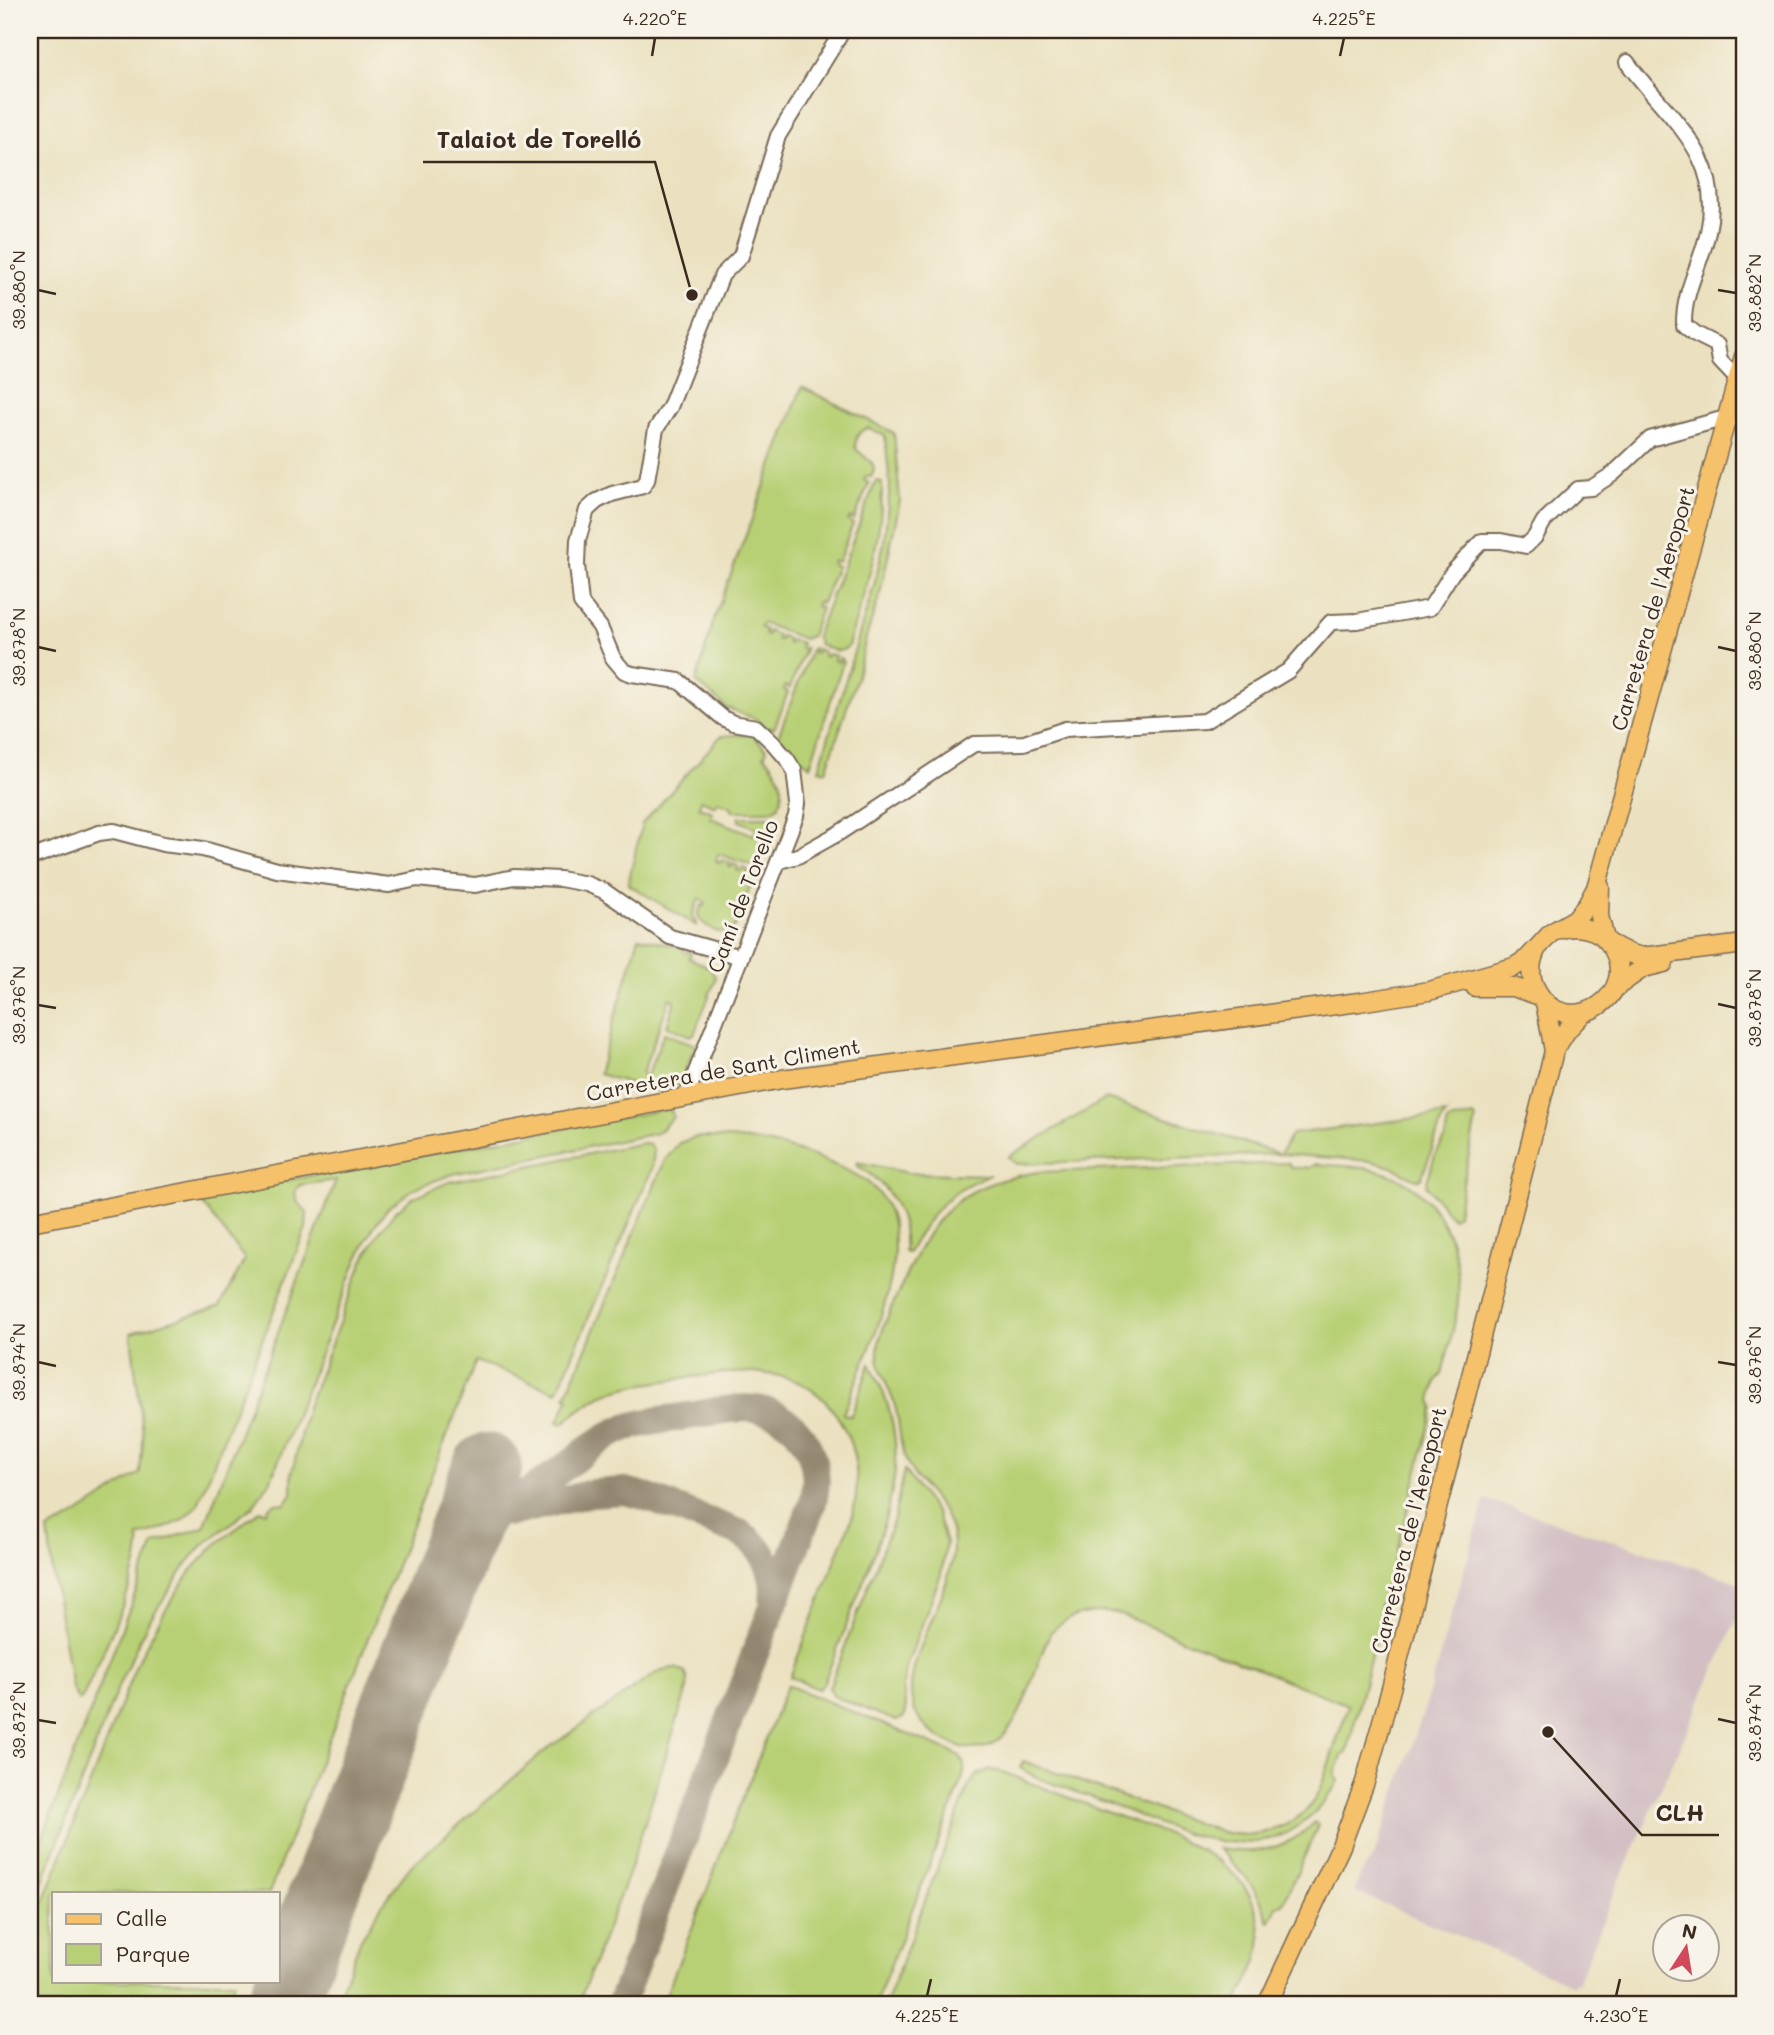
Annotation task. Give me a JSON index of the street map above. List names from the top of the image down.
{
  "streets": {
    "main road": ["Carretera de l'Aeroport", "Carretera de Sant Climent"],
    "street": ["Camí de Torello"]
  },
  "crossings": [
    ["Camí de Torello", "Carretera de Sant Climent"]
  ],
  "places": ["Talaiot de Torelló", "CLH"],
  "legend": ["Calle", "Parque"],
  "north": "top",
  "coordinates": [
    "4.220°E",
    "4.225°E",
    "39.880°N",
    "39.882°N",
    "39.878°N",
    "39.876°N",
    "39.874°N",
    "39.872°N",
    "4.230°E"
  ]
}
